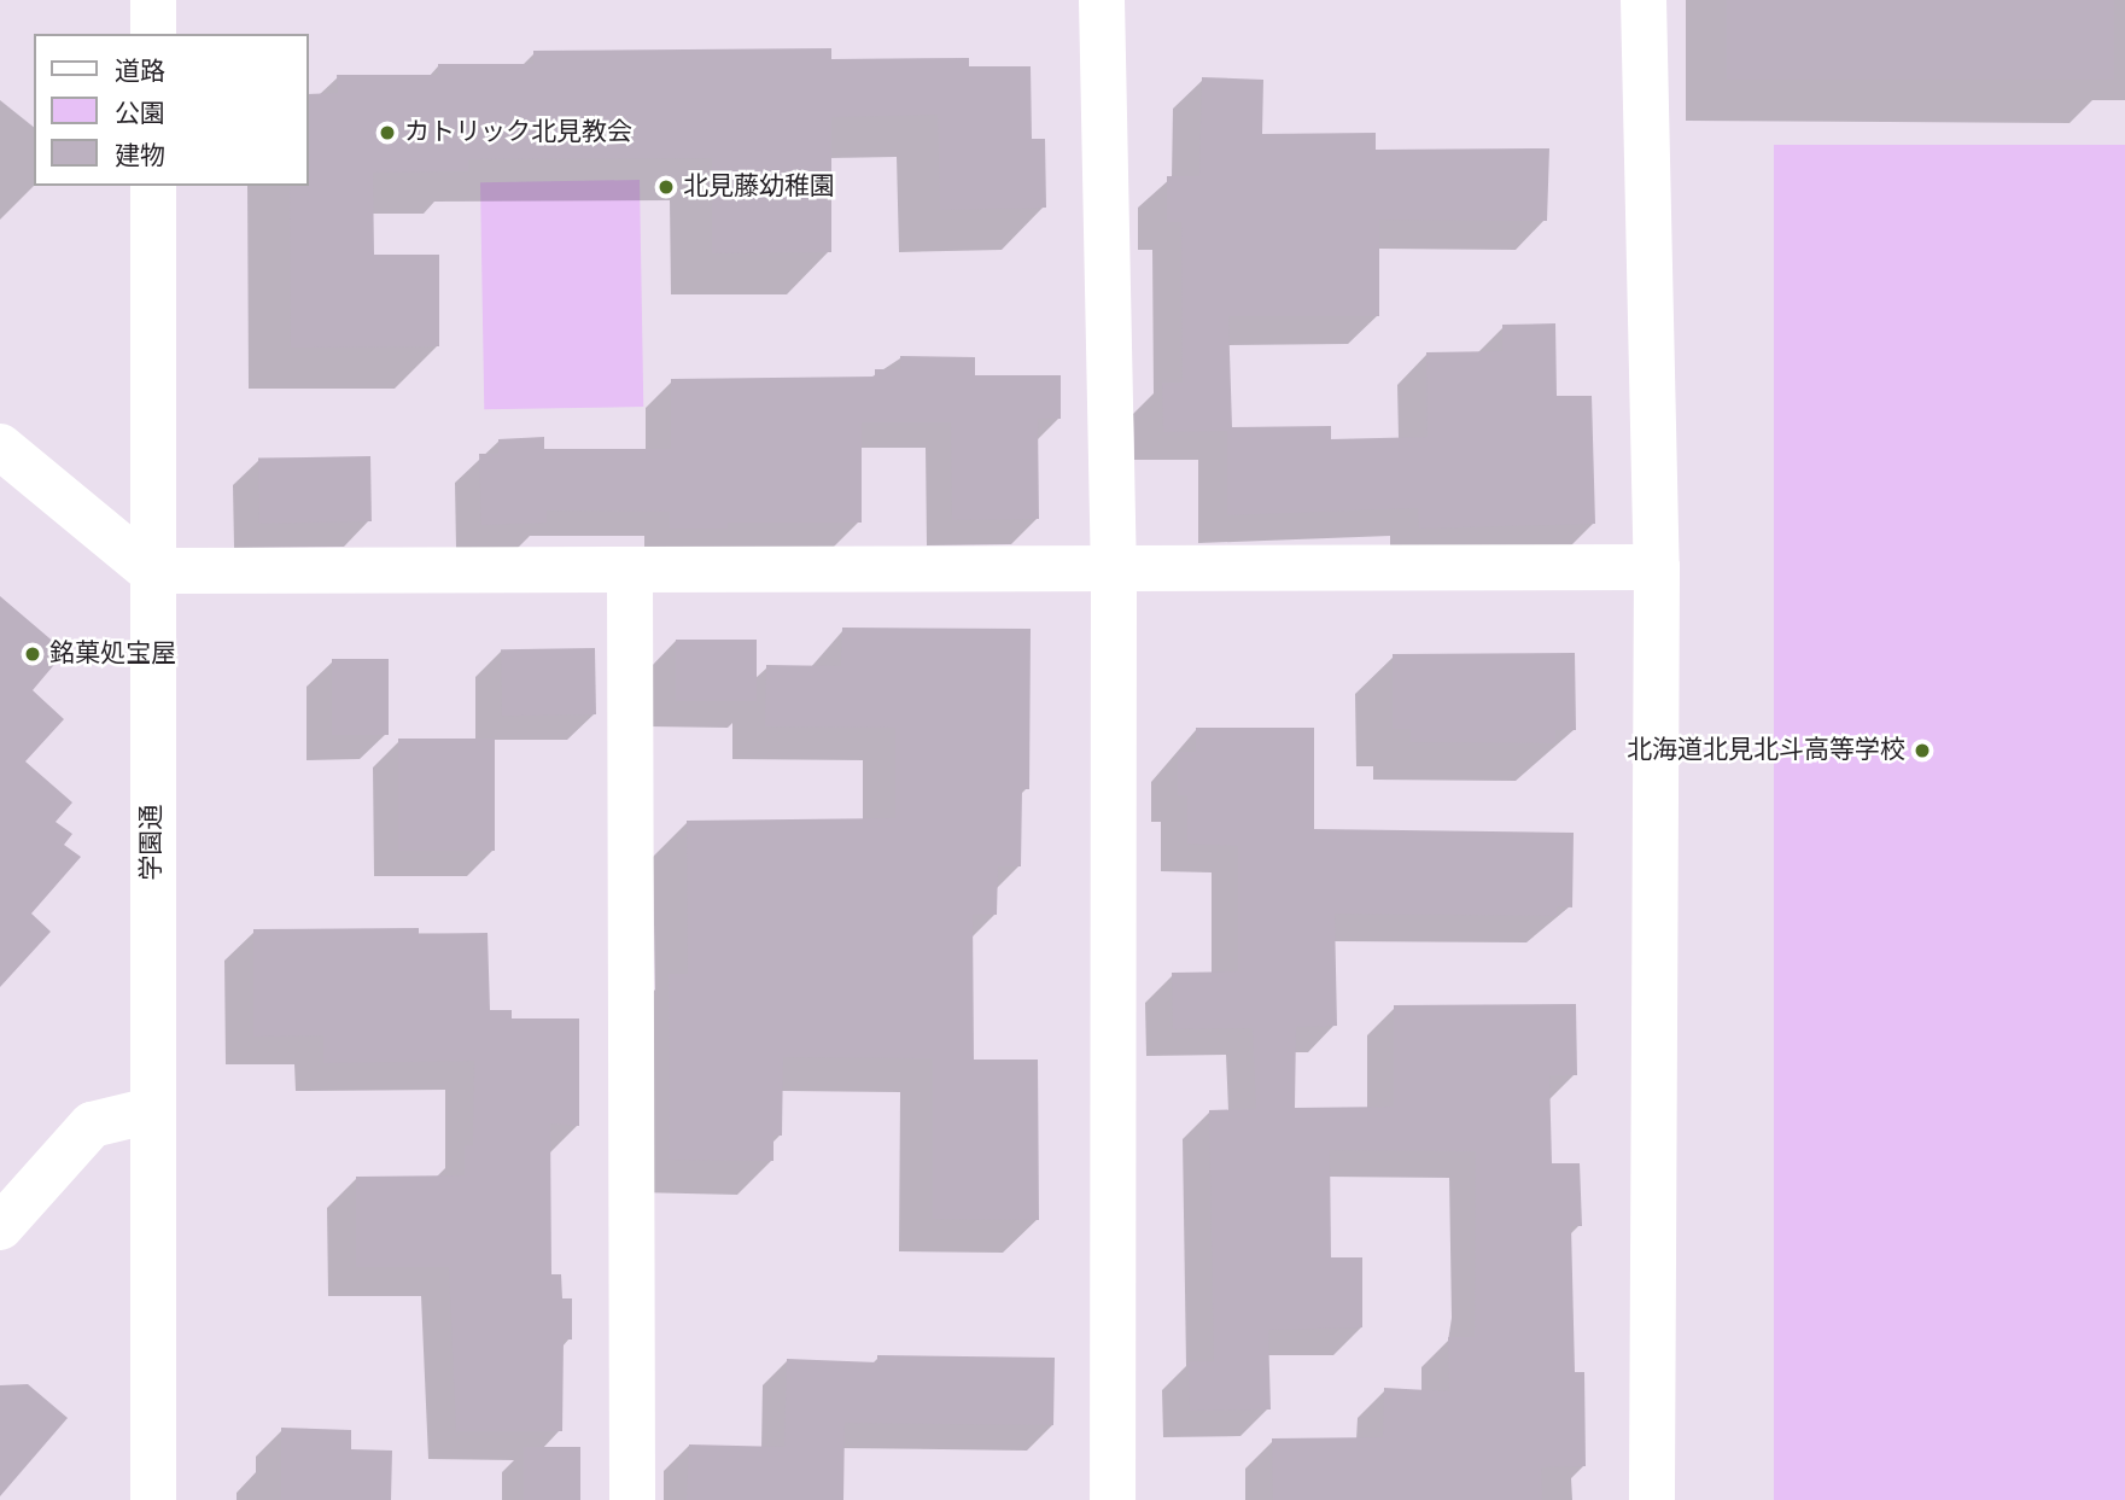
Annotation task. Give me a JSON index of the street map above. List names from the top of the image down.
{
  "streets": {
    "street": ["学園通"]
  },
  "places": [
    "カトリック北見教会",
    "北見藤幼稚園",
    "銘菓処宝屋",
    "北海道北見北斗高等学校"
  ],
  "legend": ["道路", "公園", "建物"]
}
